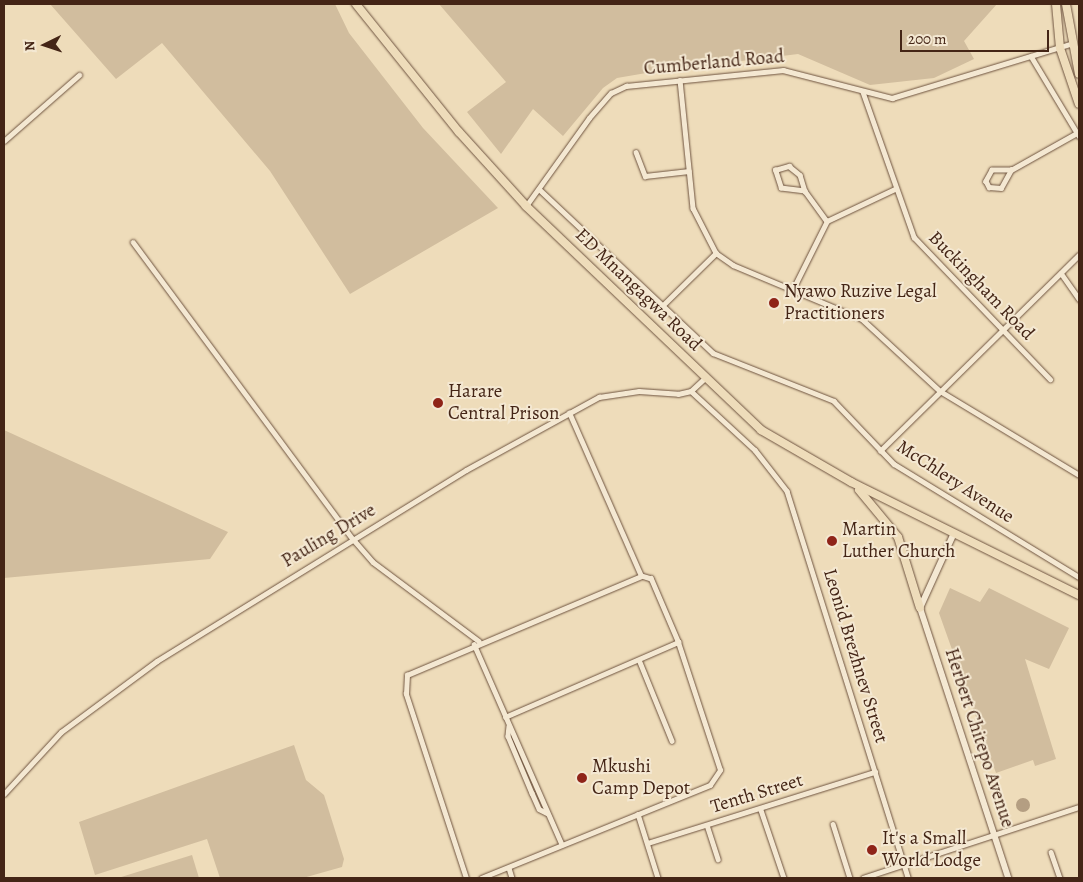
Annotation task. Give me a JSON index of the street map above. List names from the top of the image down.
{
  "streets": {
    "highway": ["ED Mnangagwa Road"],
    "main road": ["Herbert Chitepo Avenue"],
    "street": [
      "Cumberland Road",
      "Buckingham Road",
      "McChlery Avenue",
      "Pauling Drive",
      "Leonid Brezhnev Street",
      "Tenth Street"
    ]
  },
  "crossings": [
    ["Cumberland Road", "Buckingham Road"],
    ["Cumberland Road", "ED Mnangagwa Road"],
    ["Cumberland Road", "McChlery Avenue"],
    ["Pauling Drive", "Leonid Brezhnev Street"],
    ["Leonid Brezhnev Street", "Tenth Street"]
  ],
  "places": [
    "Nyawo Ruzive Legal Practitioners",
    "Harare Central Prison",
    "Martin Luther Church",
    "Mkushi Camp Depot",
    "It's a Small World Lodge"
  ],
  "scale_bar": "200 m",
  "north": "left"
}
